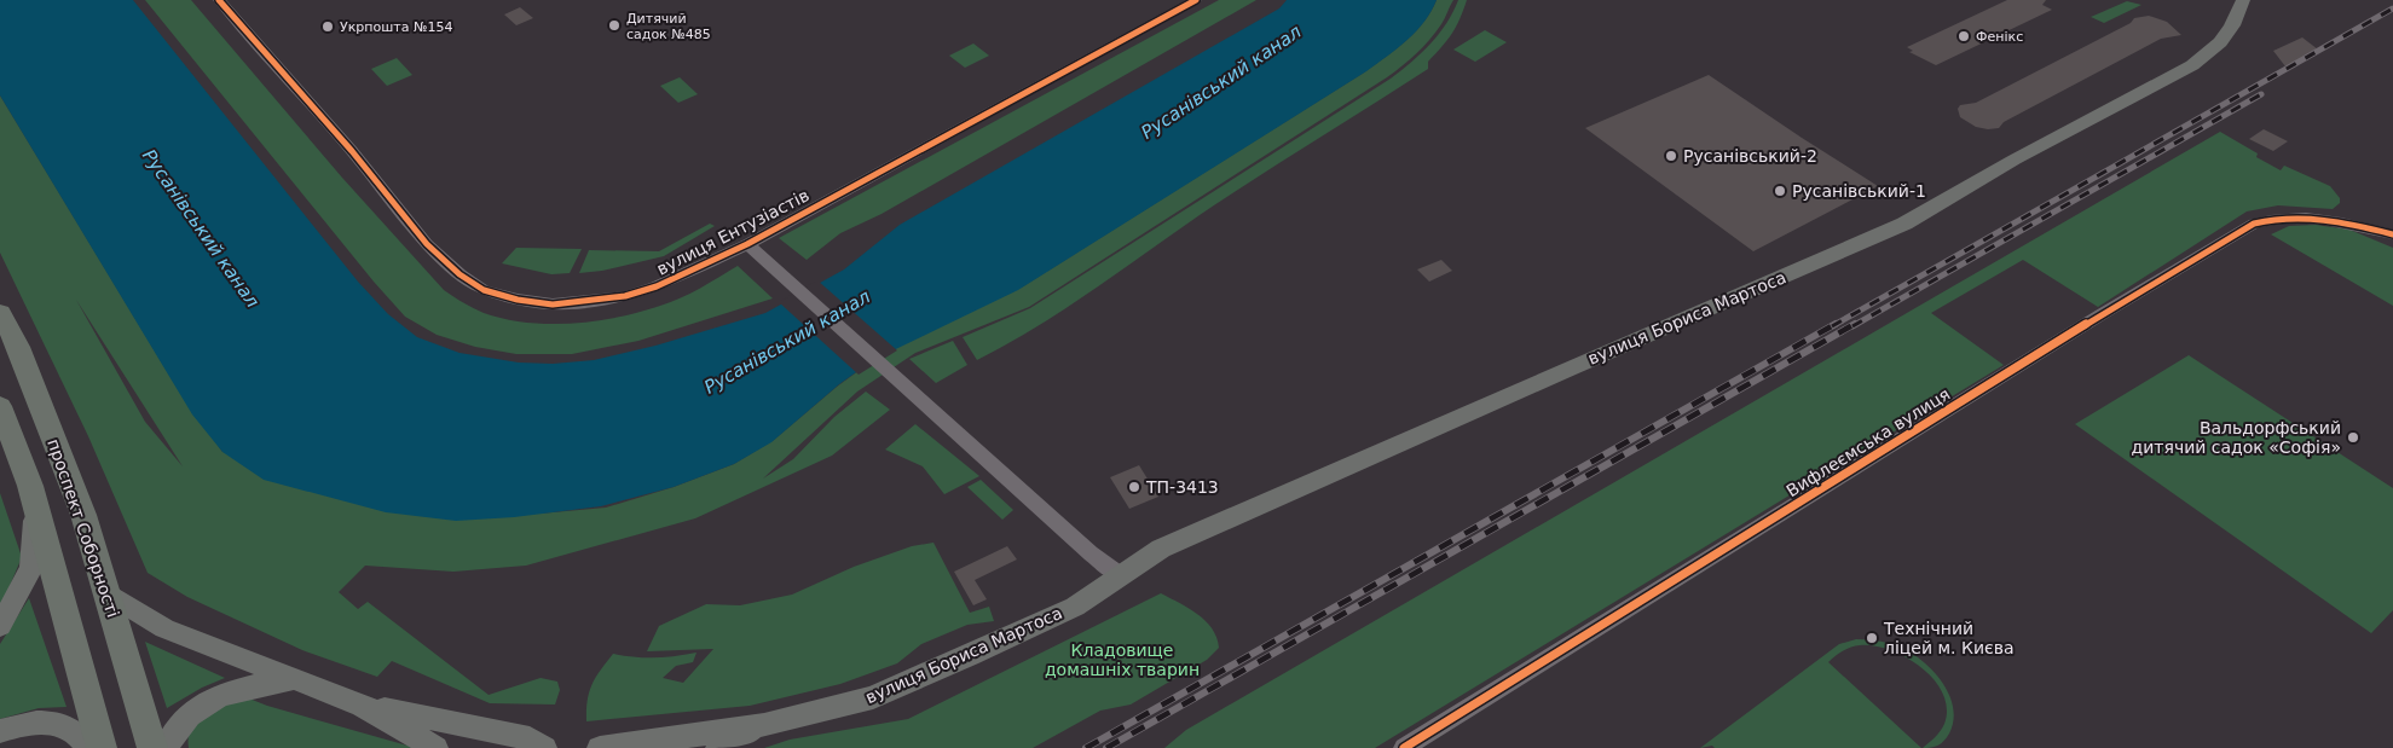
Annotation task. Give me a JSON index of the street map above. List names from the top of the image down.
{
  "streets": {
    "highway": ["проспект Соборності"],
    "main road": ["вулиця Бориса Мартоса"],
    "street": ["вулиця Ентузіастів", "Вифлеємська вулиця"]
  },
  "crossings": [
    ["вулиця Ентузіастів", "вулиця Бориса Мартоса"]
  ],
  "water": ["Русанівський канал"],
  "parks": ["Кладовище домашніх тварин"],
  "places": [
    "Дитячий садок №485",
    "Укрпошта №154",
    "Фенікс",
    "Русанівський-2",
    "Русанівський-1",
    "Вальдорфський дитячий садок «Софія»",
    "ТП-3413",
    "Технічний ліцей м. Києва"
  ]
}
